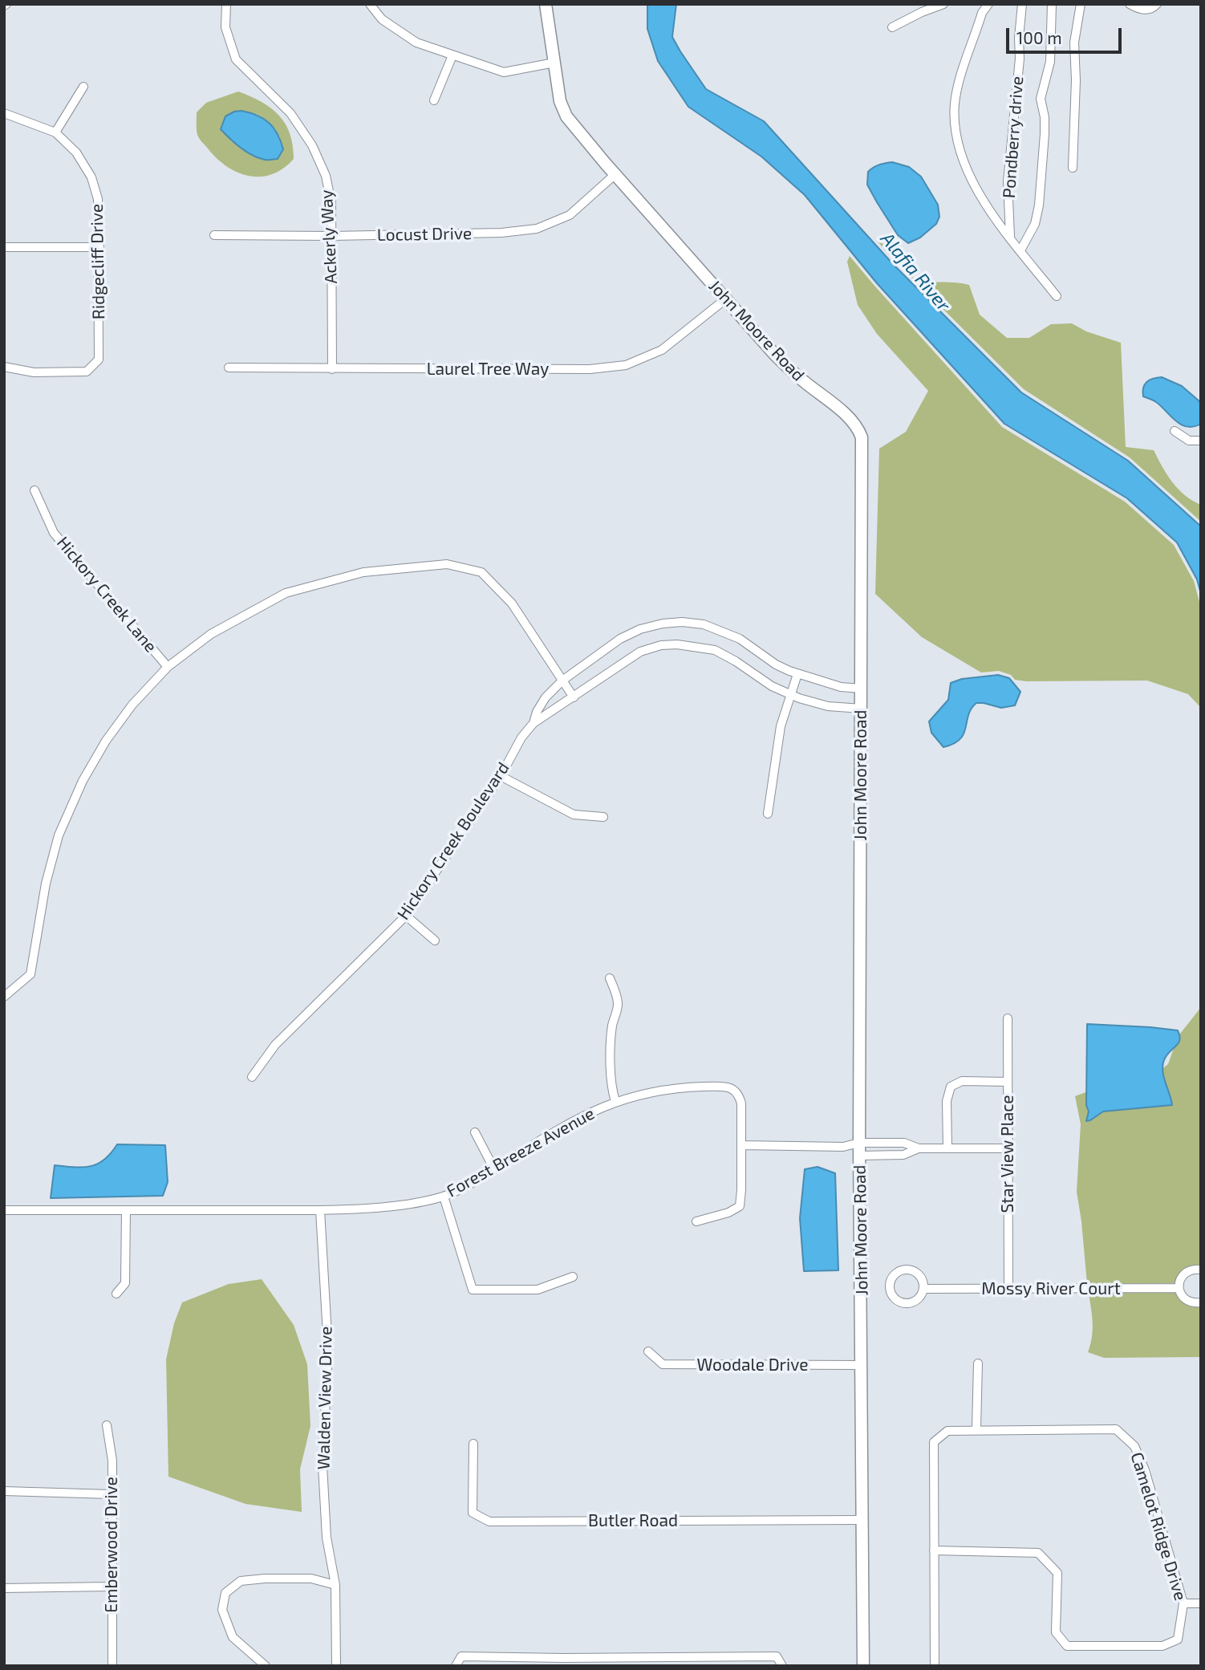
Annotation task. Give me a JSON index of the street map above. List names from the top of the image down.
{
  "streets": {
    "street": [
      "Pondberry drive",
      "Locust Drive",
      "Ackerly Way",
      "Ridgecliff Drive",
      "John Moore Road",
      "Laurel Tree Way",
      "Hickory Creek Lane",
      "Hickory Creek Boulevard",
      "Forest Breeze Avenue",
      "Star View Place",
      "Mossy River Court",
      "Woodale Drive",
      "Walden View Drive",
      "Butler Road",
      "Camelot Ridge Drive",
      "Emberwood Drive"
    ]
  },
  "crossings": [
    ["Locust Drive", "Ackerly Way"],
    ["Locust Drive", "John Moore Road"],
    ["Ackerly Way", "Laurel Tree Way"],
    ["John Moore Road", "Laurel Tree Way"],
    ["John Moore Road", "Hickory Creek Boulevard"],
    ["John Moore Road", "Woodale Drive"],
    ["John Moore Road", "Butler Road"],
    ["Forest Breeze Avenue", "Walden View Drive"],
    ["Star View Place", "Mossy River Court"]
  ],
  "water": ["Alafia River"],
  "scale_bar": "100 m"
}
